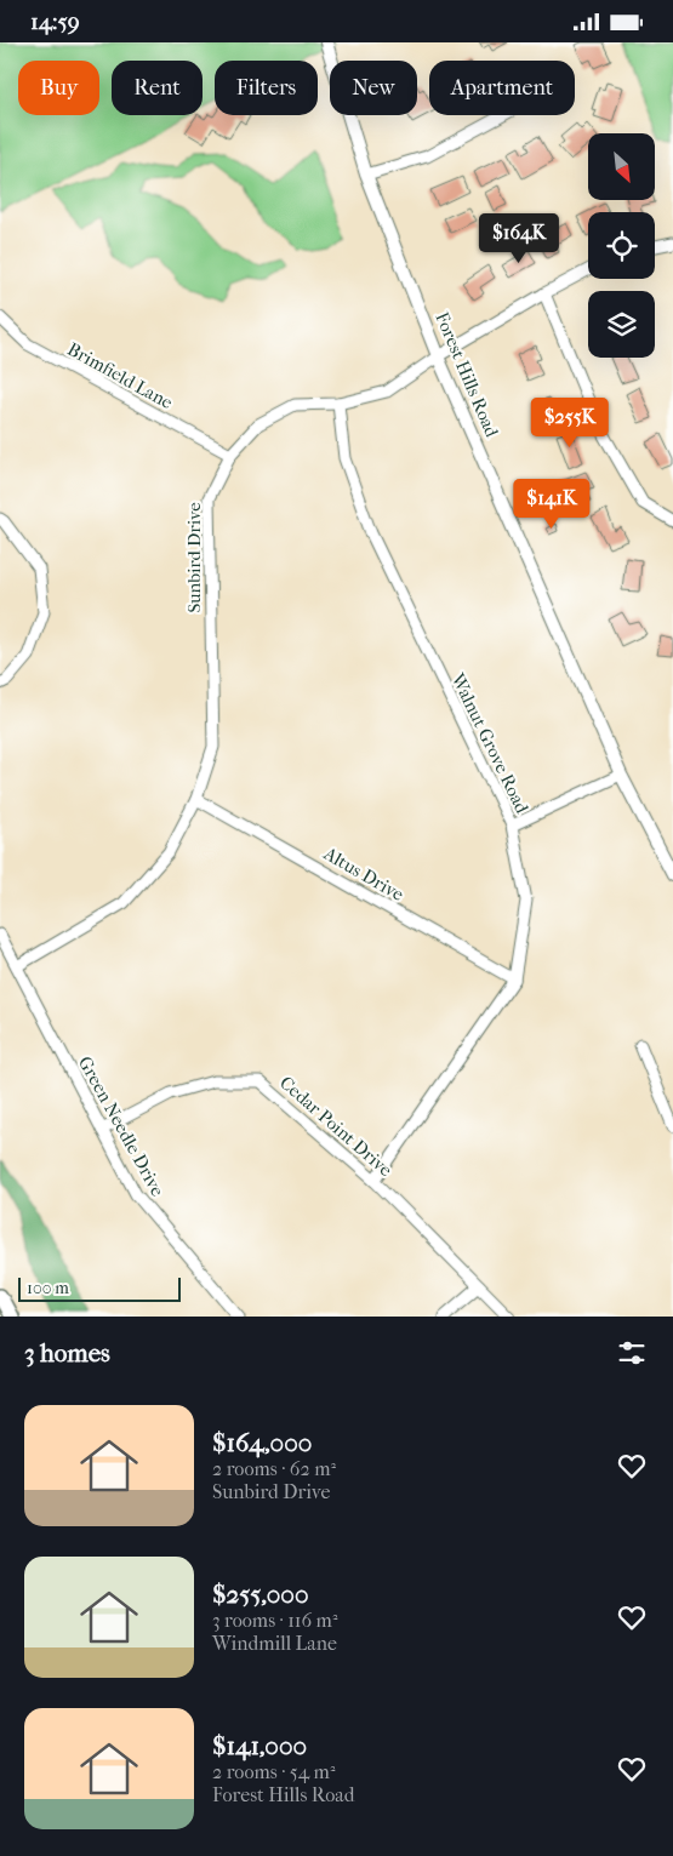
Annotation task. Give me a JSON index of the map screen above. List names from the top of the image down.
{
  "streets": {
    "street": [
      "Forest Hills Road",
      "Brimfield Lane",
      "Sunbird Drive",
      "Walnut Grove Road",
      "Altus Drive",
      "Green Needle Drive",
      "Cedar Point Drive"
    ]
  },
  "crossings": [
    ["Forest Hills Road", "Sunbird Drive"],
    ["Brimfield Lane", "Sunbird Drive"],
    ["Sunbird Drive", "Walnut Grove Road"],
    ["Sunbird Drive", "Altus Drive"],
    ["Sunbird Drive", "Green Needle Drive"],
    ["Walnut Grove Road", "Altus Drive"],
    ["Walnut Grove Road", "Cedar Point Drive"],
    ["Green Needle Drive", "Cedar Point Drive"]
  ],
  "scale_bar": "100 m",
  "north": "bottom right",
  "page": {
    "status": "14:59",
    "chip": [
      "Buy",
      "Rent",
      "Filters",
      "New",
      "Apartment"
    ],
    "price": ["$164K", "$255K", "$141K"],
    "scale": "100 m",
    "heading": "3 homes",
    "list": [
      {
        "name": "$164,000",
        "note": "2 rooms · 62 m² · Sunbird Drive"
      },
      {
        "name": "$255,000",
        "note": "3 rooms · 116 m² · Windmill Lane"
      },
      {
        "name": "$141,000",
        "note": "2 rooms · 54 m² · Forest Hills Road"
      }
    ]
  }
}
